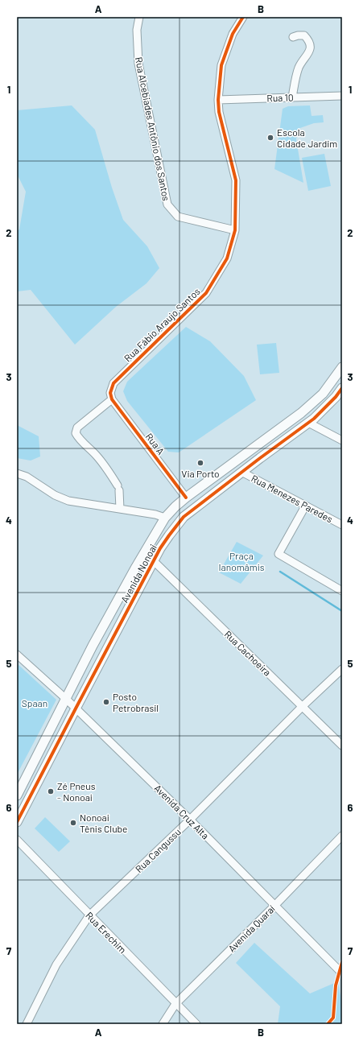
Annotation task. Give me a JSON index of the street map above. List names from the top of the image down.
{
  "streets": {
    "main road": ["Avenida Nonoai"],
    "street": [
      "Rua 10",
      "Rua Alcebiades Antônio dos Santos",
      "Rua Fábio Araujo Santos",
      "Rua A",
      "Rua Menezes Paredes",
      "Rua Cachoeira",
      "Avenida Cruz Alta",
      "Rua Cangussu",
      "Avenida Quaraí",
      "Rua Erechim"
    ]
  },
  "crossings": [
    ["Rua 10", "Rua Fábio Araujo Santos"],
    ["Rua Alcebiades Antônio dos Santos", "Rua Fábio Araujo Santos"],
    ["Rua Fábio Araujo Santos", "Rua A"],
    ["Rua A", "Avenida Nonoai"],
    ["Rua Menezes Paredes", "Avenida Nonoai"],
    ["Avenida Nonoai", "Rua Cachoeira"],
    ["Avenida Nonoai", "Avenida Cruz Alta"],
    ["Rua Cachoeira", "Rua Cangussu"],
    ["Avenida Cruz Alta", "Rua Cangussu"],
    ["Avenida Cruz Alta", "Avenida Quaraí"],
    ["Rua Cangussu", "Rua Erechim"],
    ["Avenida Quaraí", "Rua Erechim"]
  ],
  "parks": ["Praça Ianomâmis", "Spaan"],
  "places": [
    "Escola Cidade Jardim",
    "Via Porto",
    "Posto Petrobrasil",
    "Zé Pneus - Nonoai",
    "Nonoai Tênis Clube"
  ],
  "grid": {
    "columns": ["A", "B"],
    "rows": [
      "1",
      "2",
      "3",
      "4",
      "5",
      "6",
      "7"
    ]
  }
}
